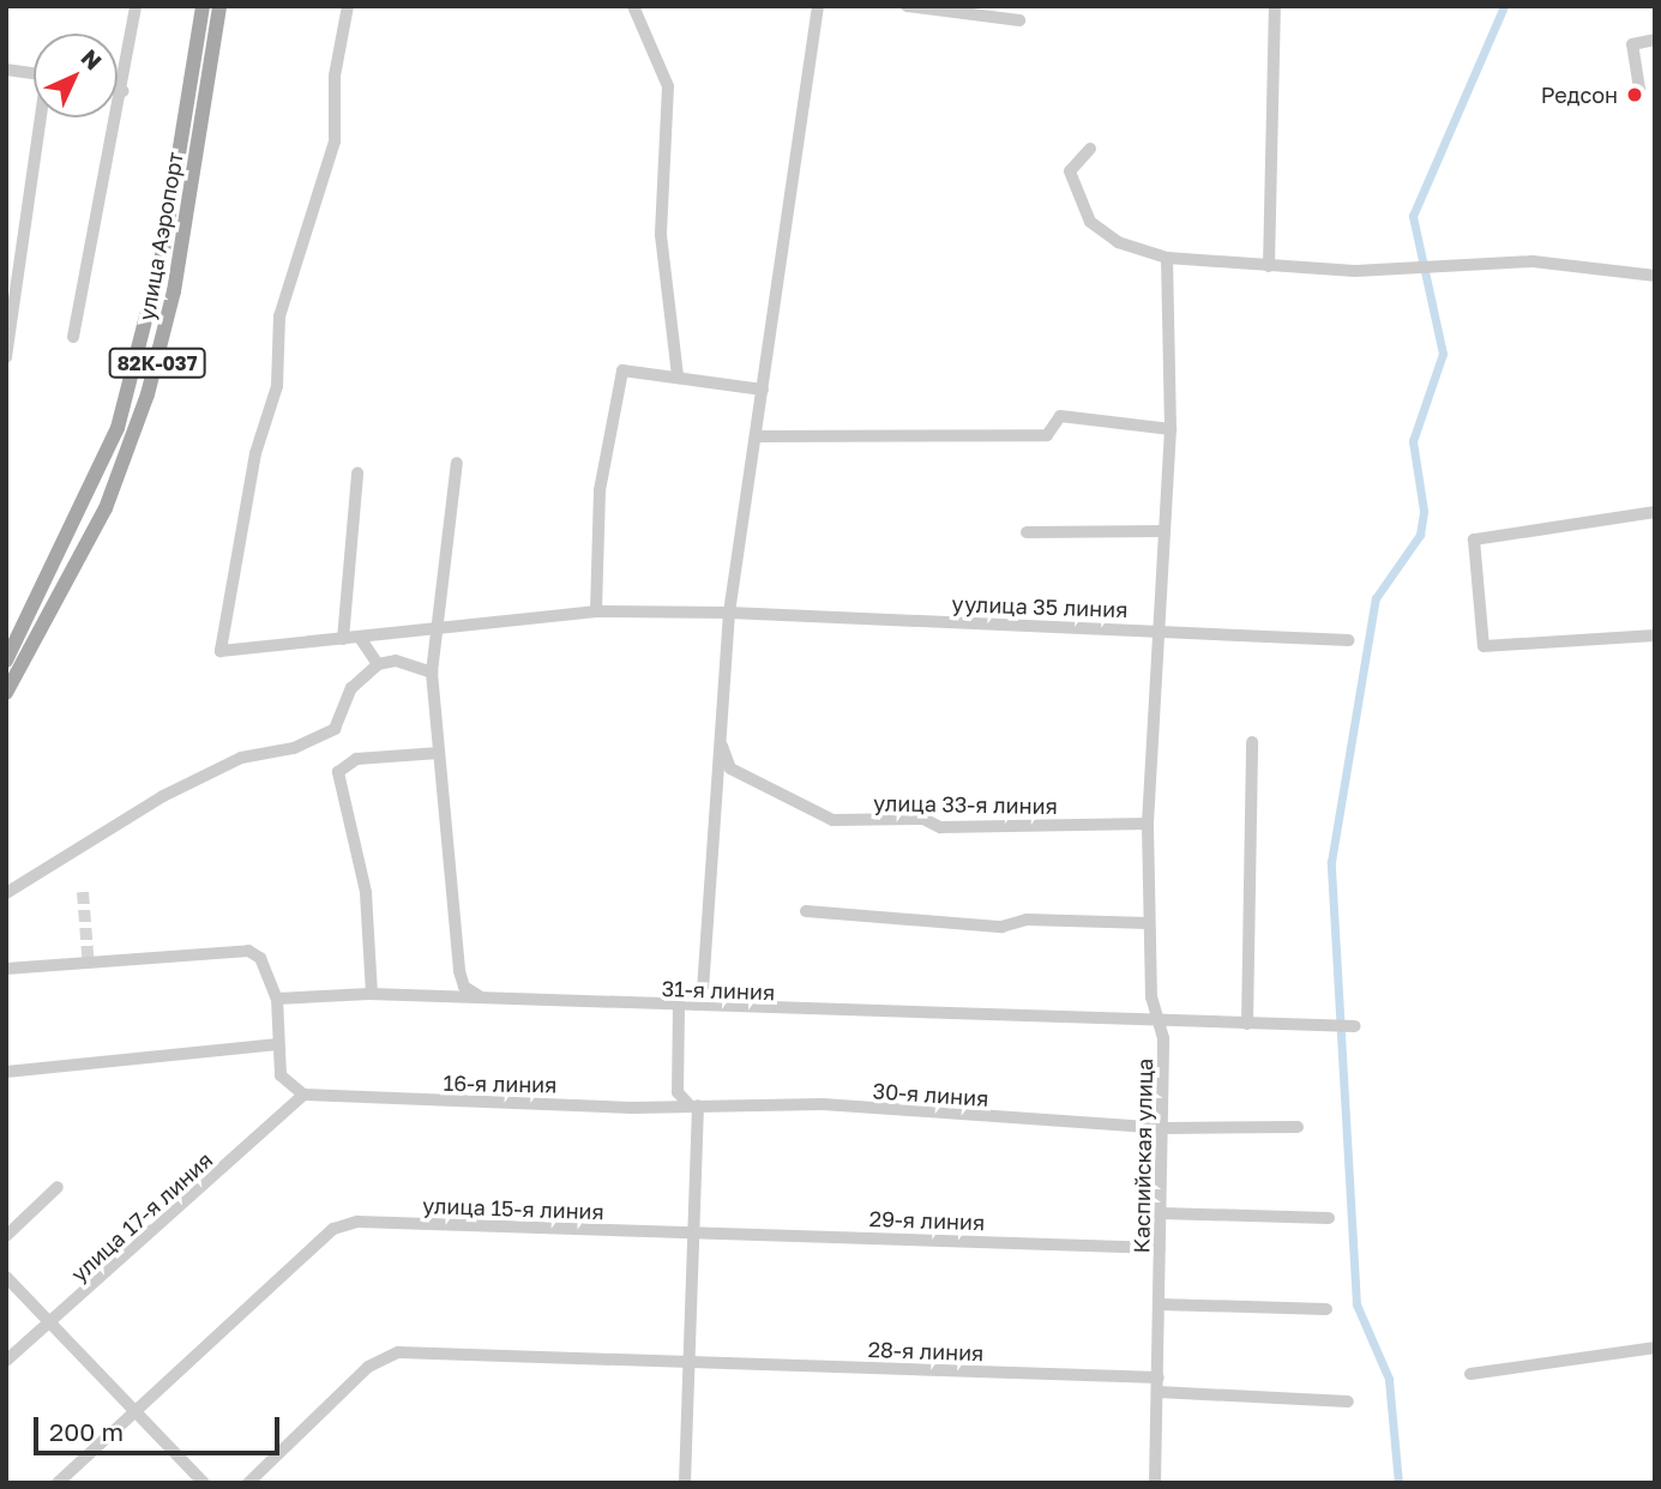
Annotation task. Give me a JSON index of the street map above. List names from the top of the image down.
{
  "streets": {
    "main road": ["улица Аэропорт", "82К-037"],
    "street": [
      "уулица 35 линия",
      "улица 33-я линия",
      "31-я линия",
      "16-я линия",
      "30-я линия",
      "Каспийская улица",
      "улица 15-я линия",
      "улица 17-я линия",
      "29-я линия",
      "28-я линия"
    ]
  },
  "crossings": [
    ["уулица 35 линия", "Каспийская улица"],
    ["улица 33-я линия", "Каспийская улица"],
    ["31-я линия", "Каспийская улица"],
    ["16-я линия", "30-я линия"],
    ["16-я линия", "улица 17-я линия"],
    ["30-я линия", "Каспийская улица"],
    ["Каспийская улица", "29-я линия"],
    ["Каспийская улица", "28-я линия"],
    ["улица 15-я линия", "29-я линия"]
  ],
  "places": ["Редсон"],
  "scale_bar": "200 m",
  "north": "top right"
}
